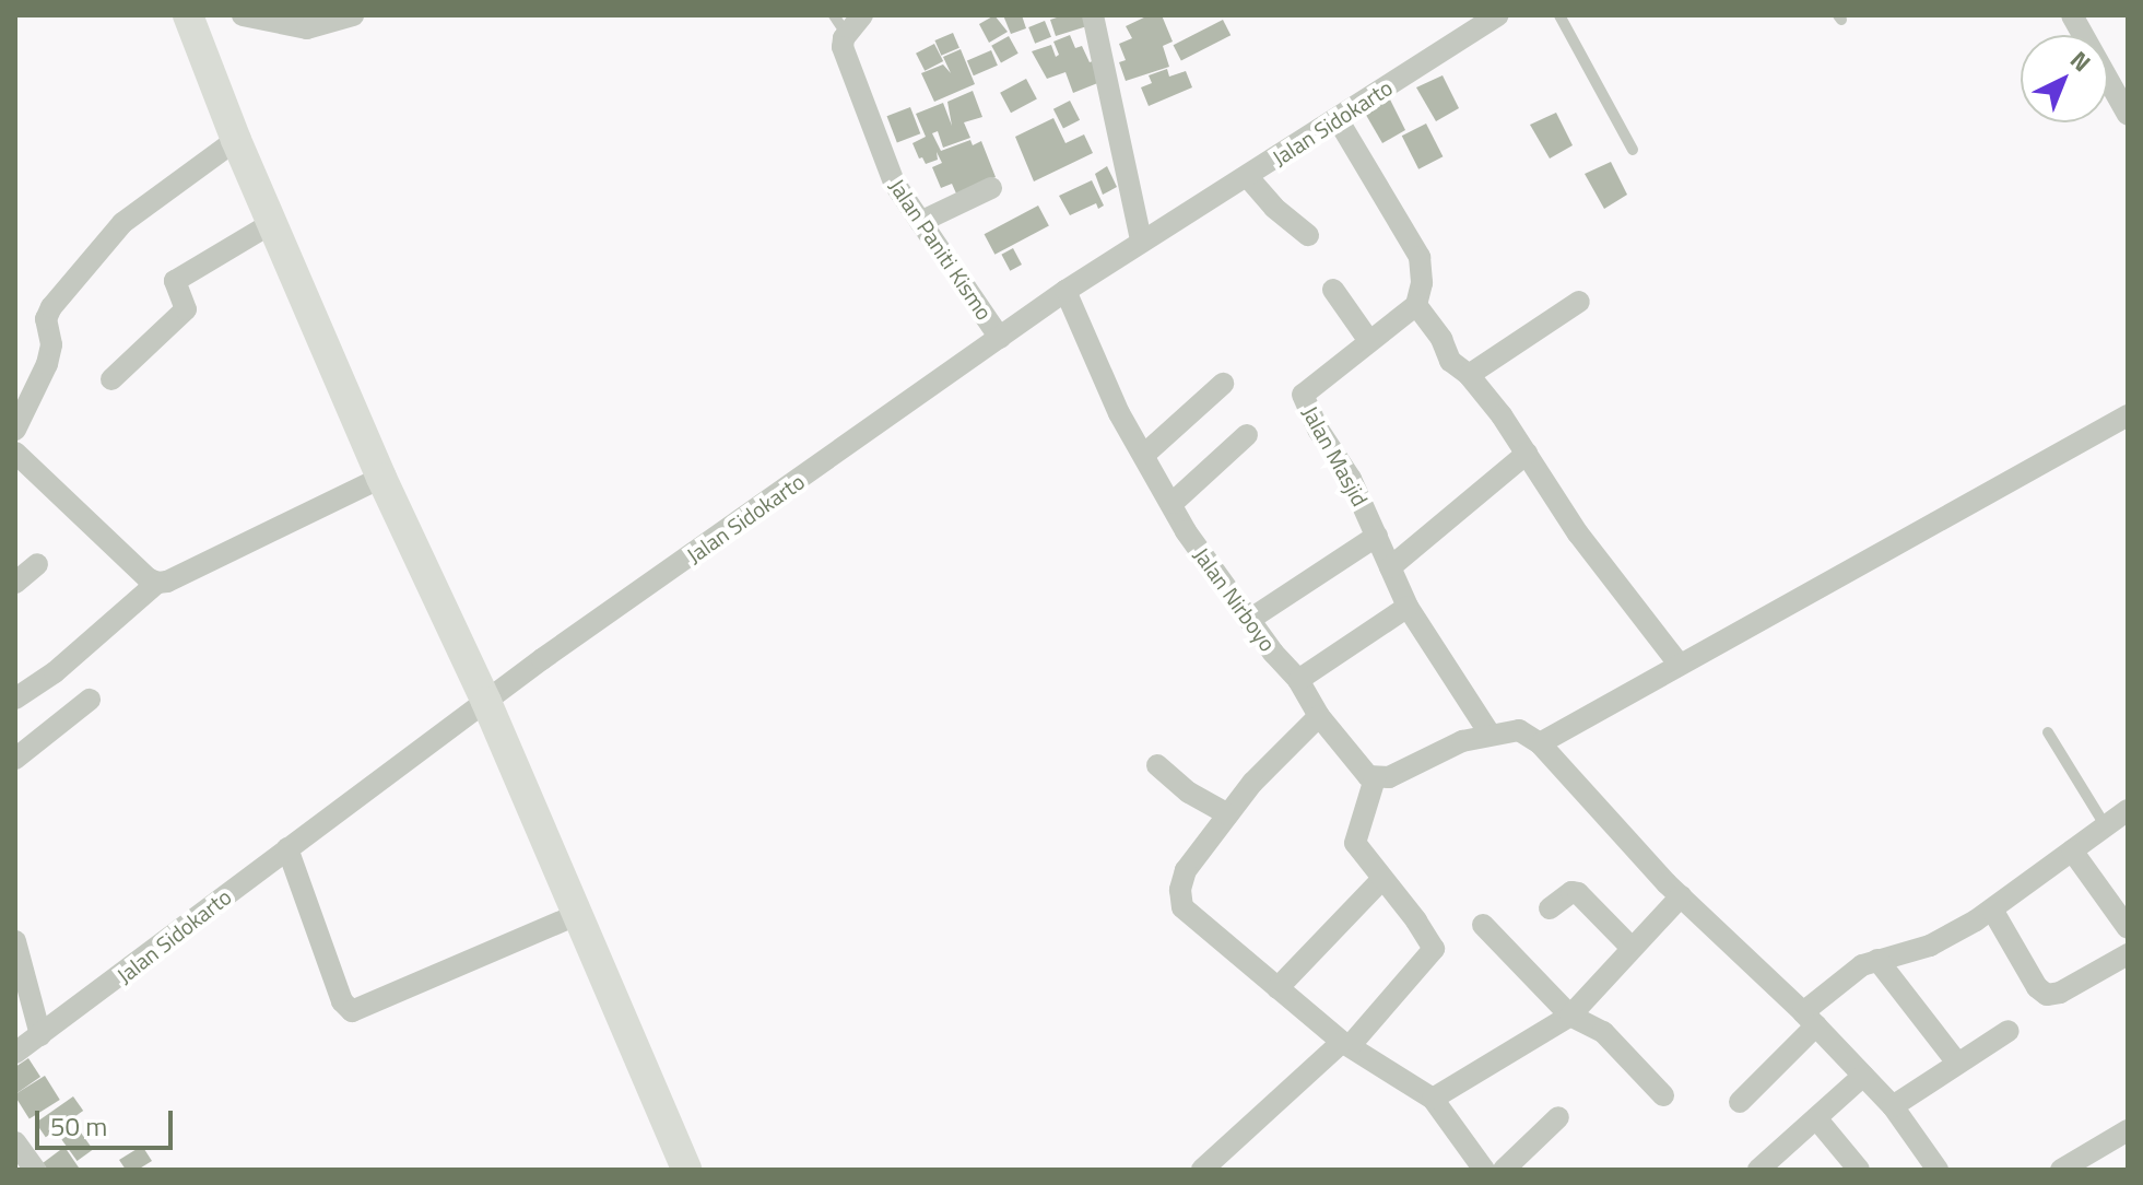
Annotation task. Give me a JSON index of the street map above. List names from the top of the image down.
{
  "streets": {
    "street": [
      "Jalan Sidokarto",
      "Jalan Paniti Kismo",
      "Jalan Masjid",
      "Jalan Nirboyo"
    ]
  },
  "crossings": [
    ["Jalan Sidokarto", "Jalan Paniti Kismo"],
    ["Jalan Sidokarto", "Jalan Nirboyo"]
  ],
  "scale_bar": "50 m",
  "north": "top right"
}
